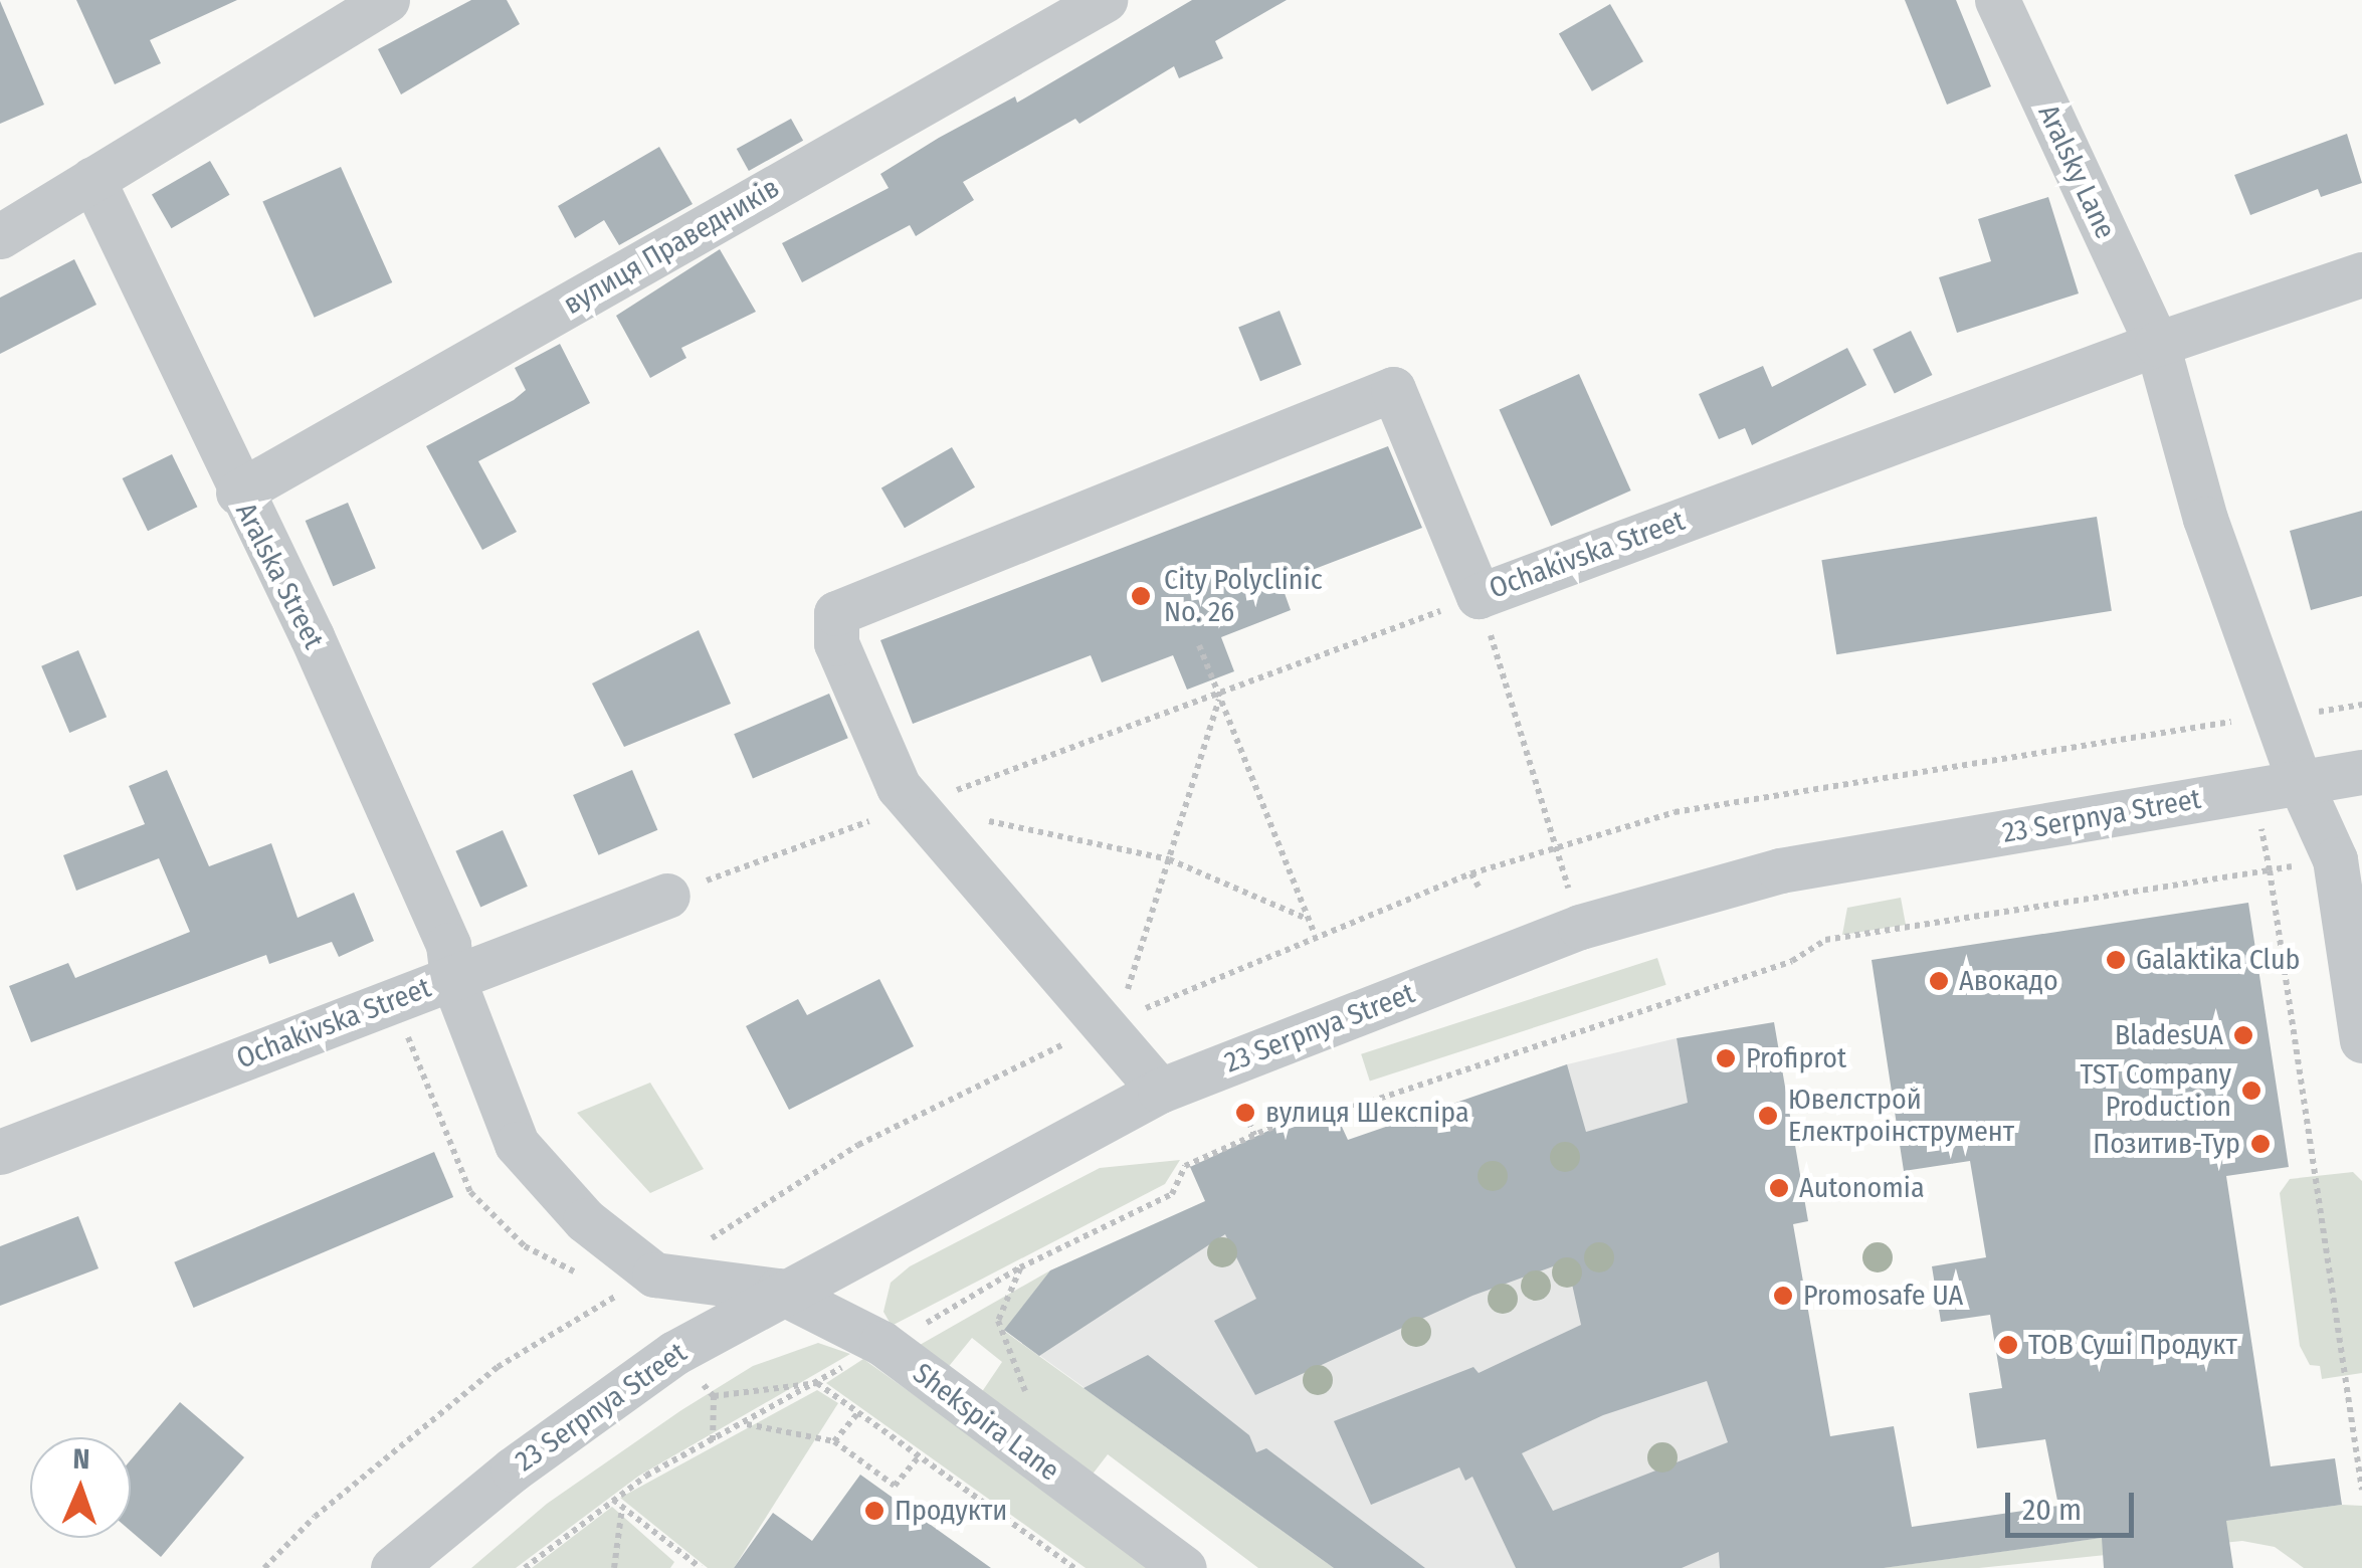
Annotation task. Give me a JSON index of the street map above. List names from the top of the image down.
{
  "streets": {
    "street": [
      "Aralsky Lane",
      "вулиця Праведників",
      "Ochakivska Street",
      "Aralska Street",
      "23 Serpnya Street",
      "Shekspira Lane"
    ]
  },
  "crossings": [
    ["Aralsky Lane", "Ochakivska Street"],
    ["Aralsky Lane", "23 Serpnya Street"],
    ["вулиця Праведників", "Aralska Street"],
    ["Ochakivska Street", "Aralska Street"],
    ["Aralska Street", "Shekspira Lane"],
    ["23 Serpnya Street", "Shekspira Lane"]
  ],
  "places": [
    "City Polyclinic No. 26",
    "Galaktika Club",
    "Авокадо",
    "BladesUA",
    "Profiprot",
    "TST Company Production",
    "вулиця Шекспіра",
    "Ювелстрой Електроінструмент",
    "Позитив-Тур",
    "Autonomia",
    "Promosafe UA",
    "ТОВ Суші Продукт",
    "Продукти"
  ],
  "scale_bar": "20 m",
  "north": "top"
}
